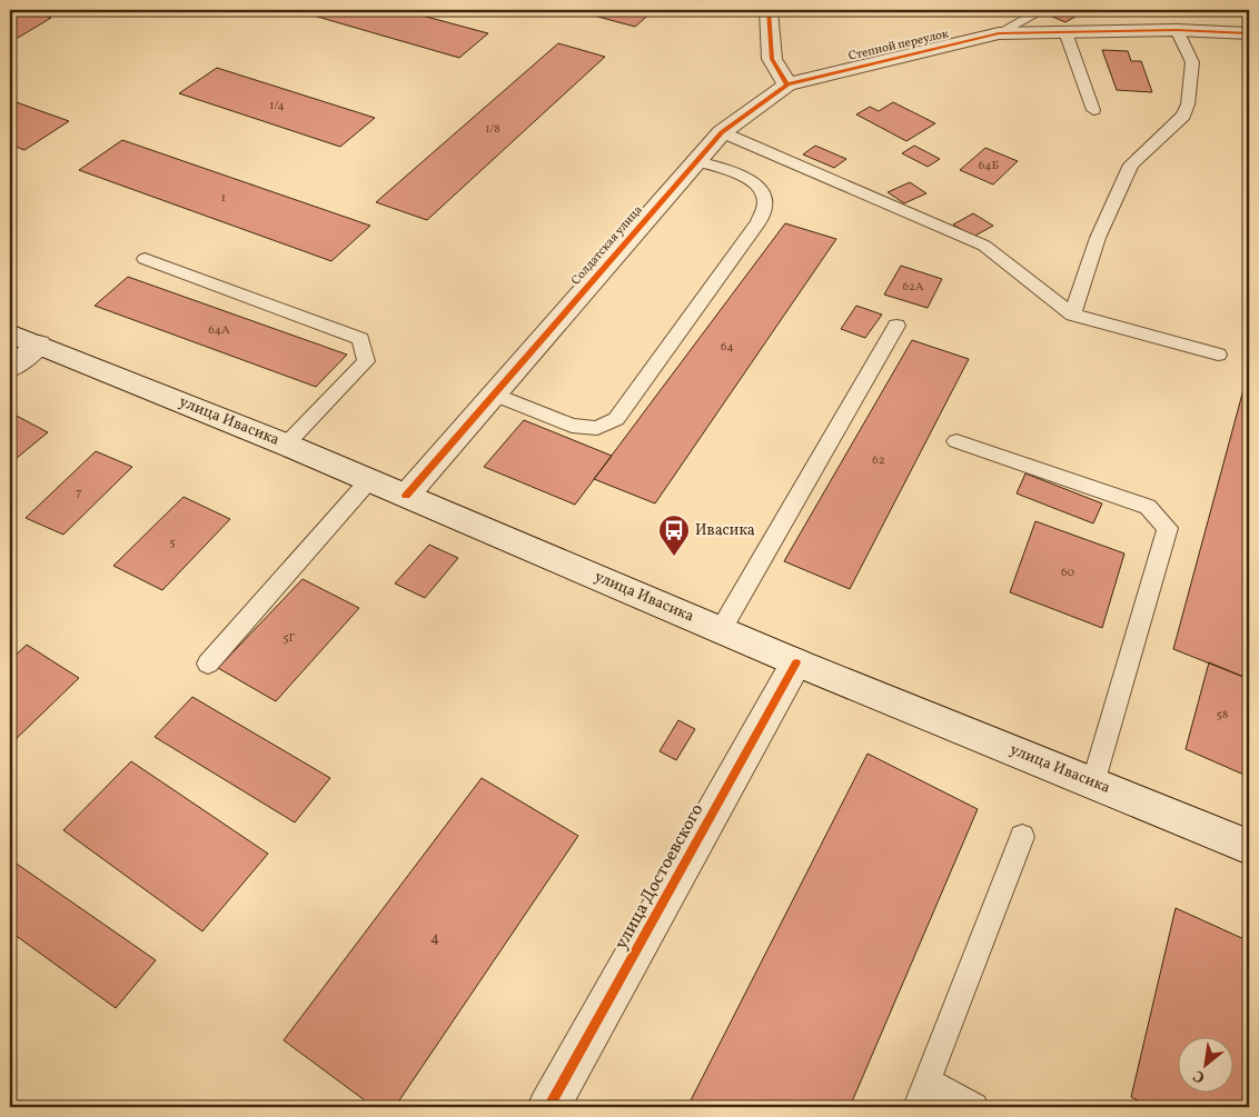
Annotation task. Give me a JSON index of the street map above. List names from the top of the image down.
{
  "streets": {
    "street": [
      "Степной переулок",
      "Солдатская улица",
      "улица Ивасика",
      "улица Достоевского"
    ]
  },
  "crossings": [
    ["Степной переулок", "Солдатская улица"],
    ["Солдатская улица", "улица Ивасика"],
    ["улица Ивасика", "улица Достоевского"]
  ],
  "places": {
    "bus stop": ["Ивасика"]
  },
  "house_numbers": [
    "1/4",
    "1/8",
    "64Б",
    "1",
    "62А",
    "64А",
    "64",
    "62",
    "7",
    "5",
    "60",
    "5Г",
    "58",
    "4"
  ],
  "north": "bottom left"
}
